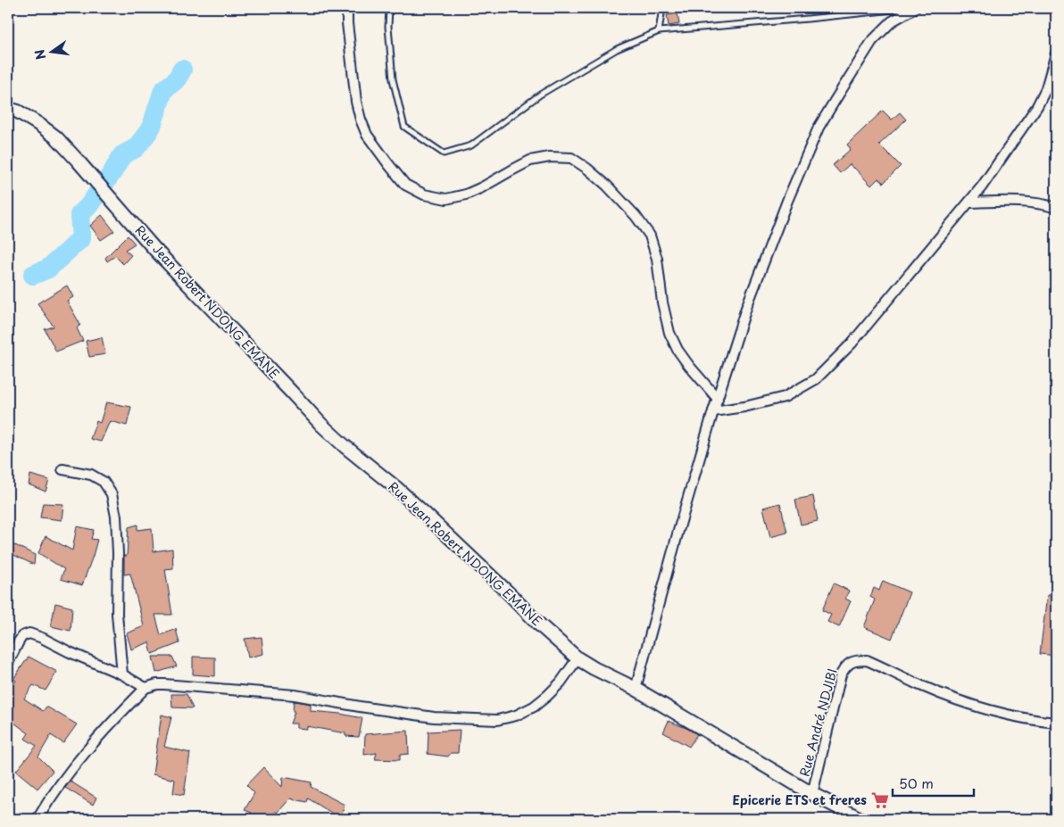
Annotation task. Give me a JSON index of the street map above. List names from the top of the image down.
{
  "streets": {
    "street": ["Rue Jean Robert NDONG EMANE", "Rue André NDJIBI"]
  },
  "crossings": [
    ["Rue Jean Robert NDONG EMANE", "Rue André NDJIBI"]
  ],
  "places": {
    "supermarket": ["Epicerie ETS et freres"]
  },
  "scale_bar": "50 m",
  "north": "left"
}
